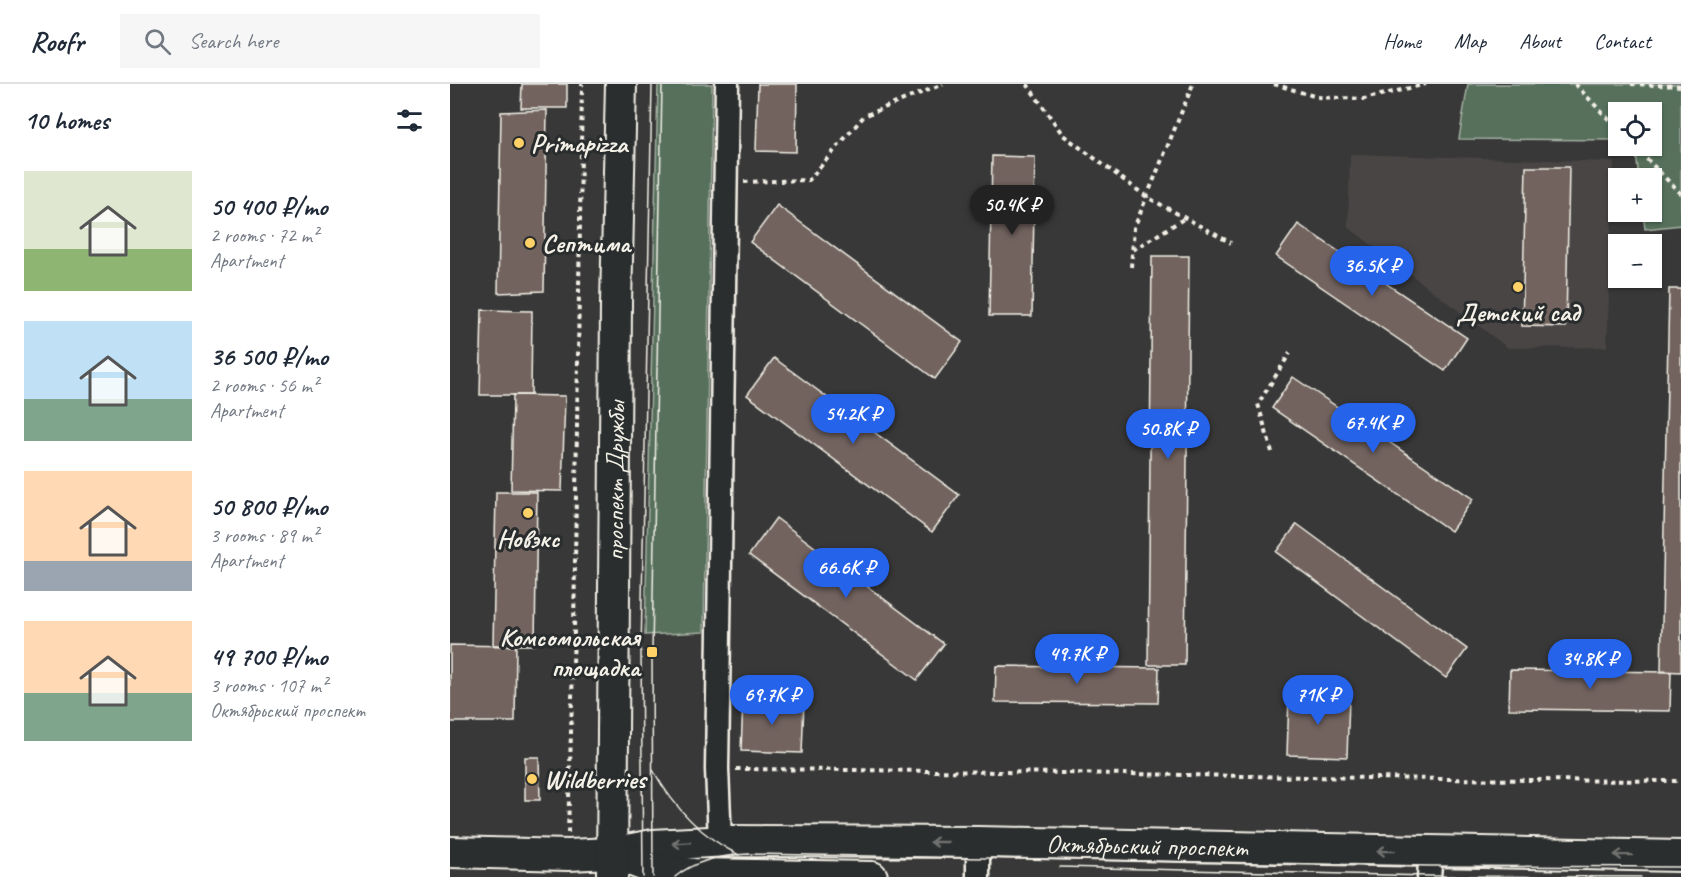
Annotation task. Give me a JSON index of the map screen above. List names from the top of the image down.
{
  "streets": {
    "main road": ["проспект Дружбы", "Октябрьский проспект"]
  },
  "crossings": [
    ["проспект Дружбы", "Октябрьский проспект"]
  ],
  "one_way": ["Октябрьский проспект"],
  "places": {
    "other": [
      "Primapizza",
      "Септима",
      "Детский сад",
      "Новэкс",
      "Wildberries"
    ],
    "transit": ["Комсомольская площадка"]
  },
  "page": {
    "header": "Roofr",
    "search": "Search here",
    "nav": [
      "Home",
      "Map",
      "About",
      "Contact"
    ],
    "heading": "10 homes",
    "map_buttons": ["+", "−"],
    "list": [
      {
        "name": "50 400 ₽/mo",
        "note": "2 rooms · 72 m² · Apartment"
      },
      {
        "name": "36 500 ₽/mo",
        "note": "2 rooms · 56 m² · Apartment"
      },
      {
        "name": "50 800 ₽/mo",
        "note": "3 rooms · 89 m² · Apartment"
      },
      {
        "name": "49 700 ₽/mo",
        "note": "3 rooms · 107 m² · Октябрьский проспект"
      }
    ],
    "price": [
      "50.4K ₽",
      "36.5K ₽",
      "54.2K ₽",
      "67.4K ₽",
      "50.8K ₽",
      "66.6K ₽",
      "49.7K ₽",
      "34.8K ₽",
      "69.7K ₽",
      "71K ₽"
    ]
  }
}
